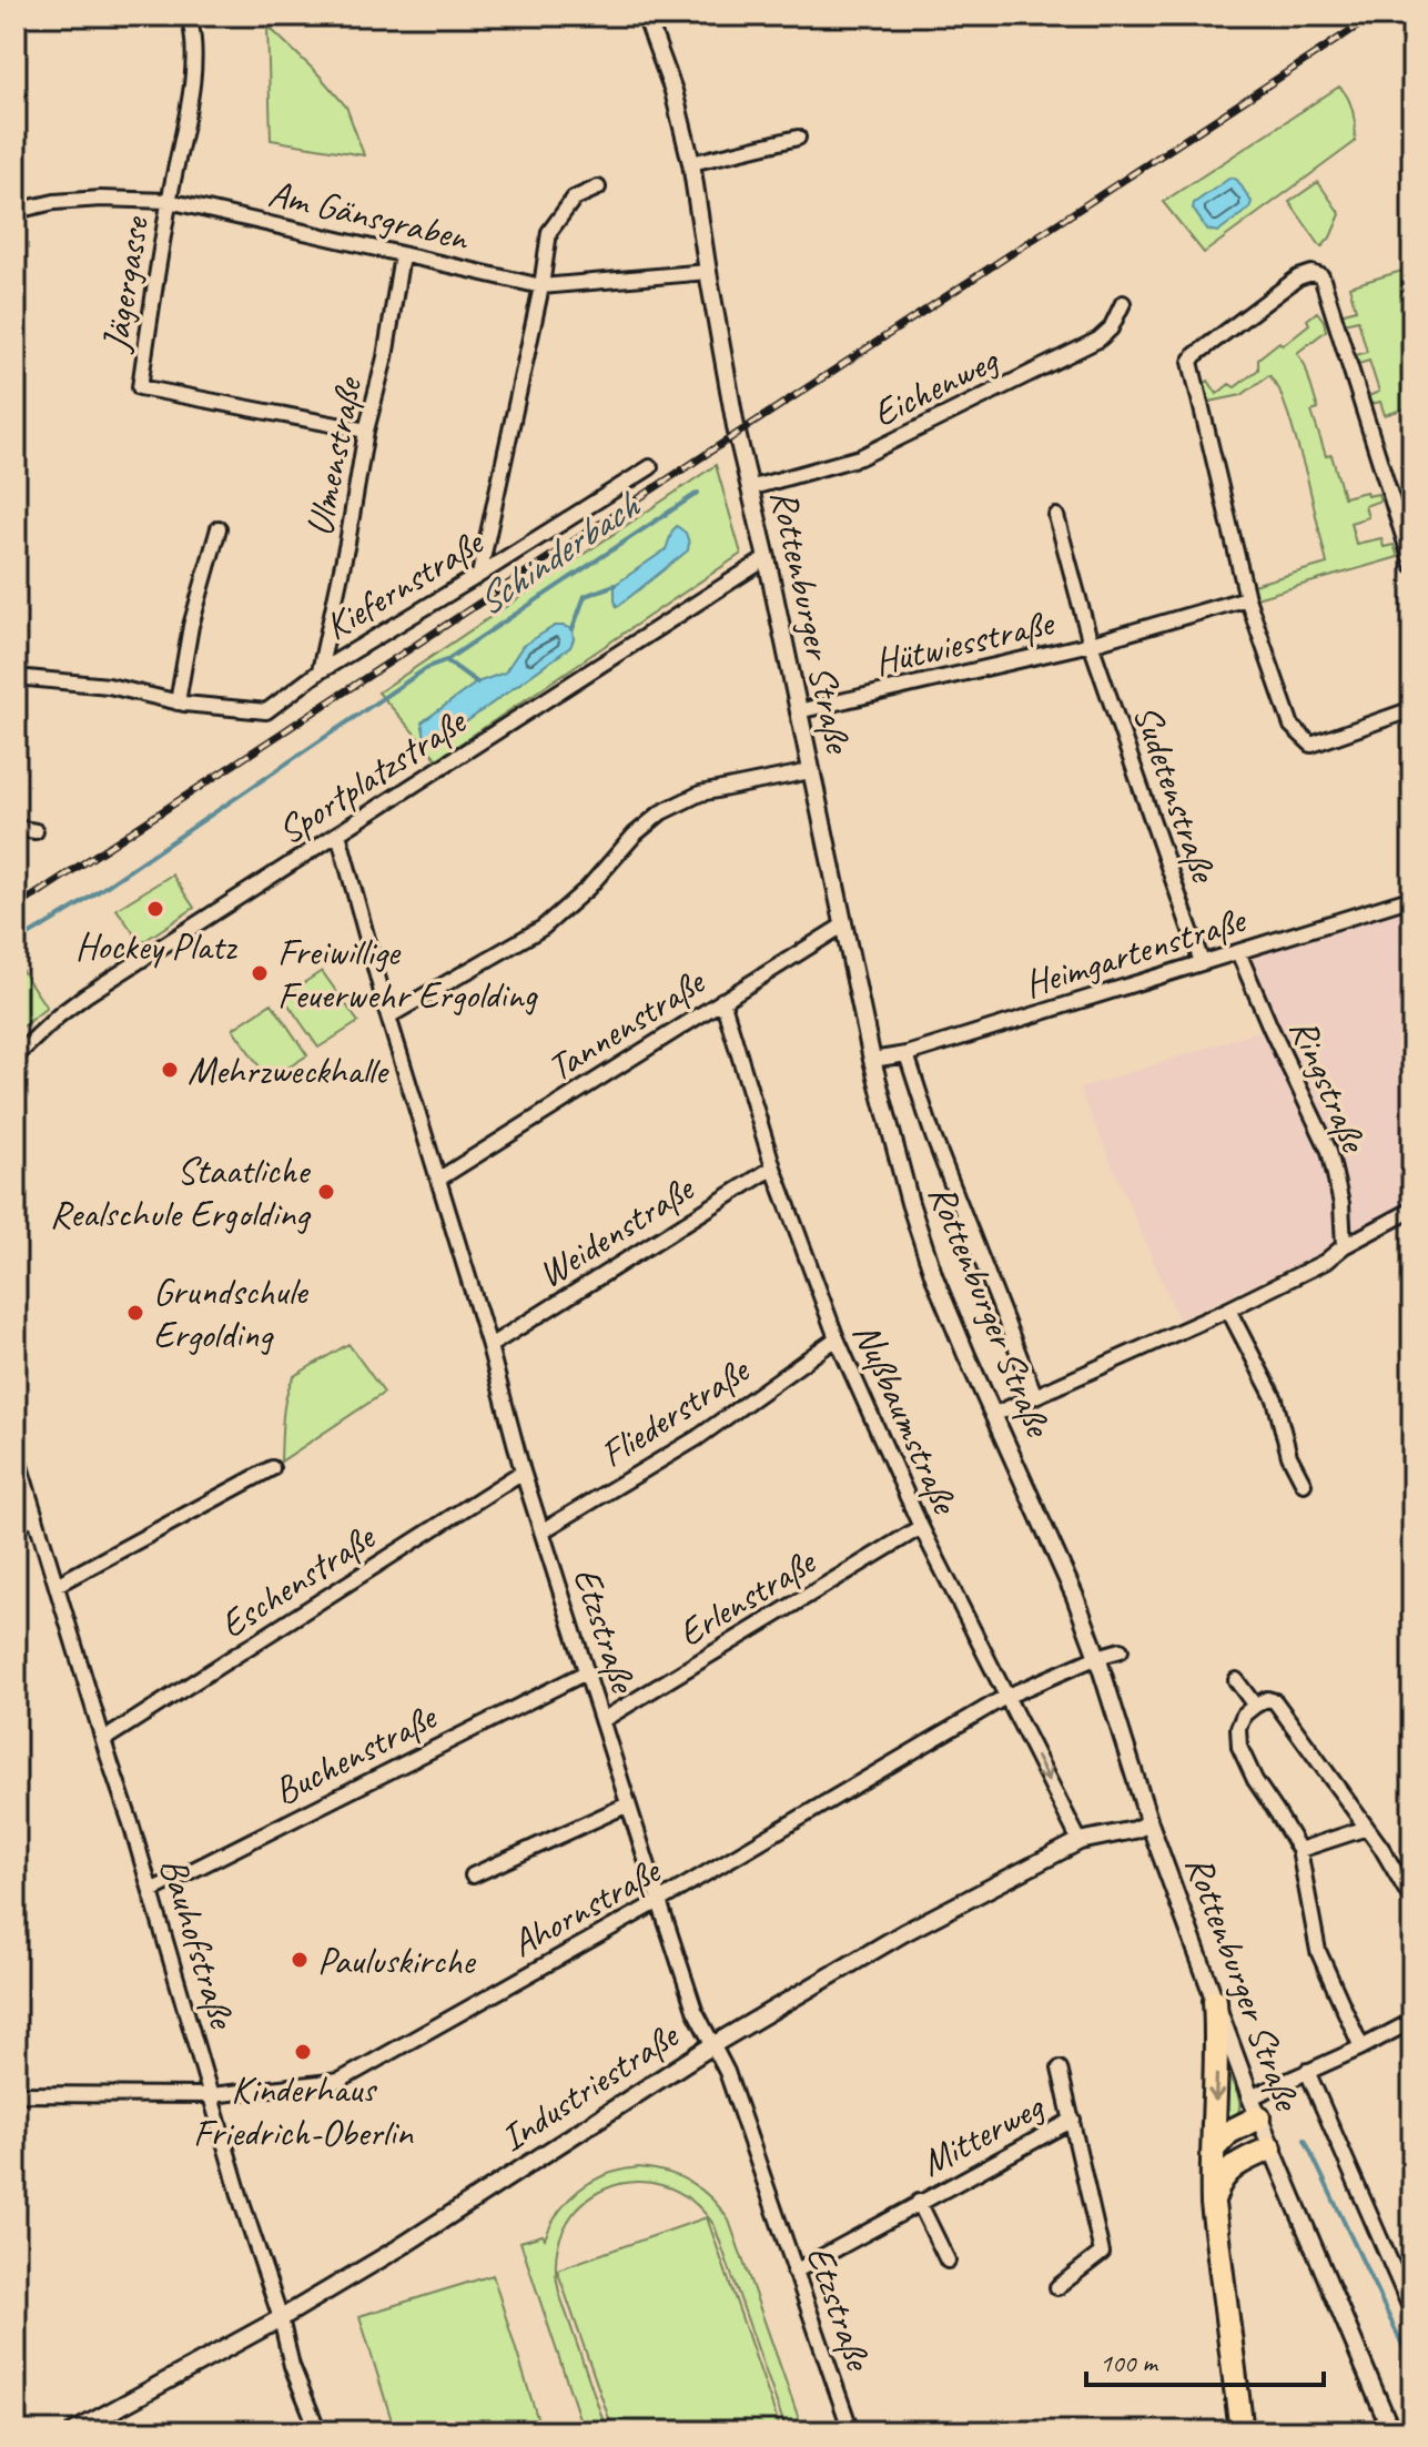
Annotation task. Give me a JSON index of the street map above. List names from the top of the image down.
{
  "streets": {
    "street": [
      "Am Gänsgraben",
      "Jägergasse",
      "Eichenweg",
      "Ulmenstraße",
      "Kiefernstraße",
      "Rottenburger Straße",
      "Hütwiesstraße",
      "Sportplatzstraße",
      "Sudetenstraße",
      "Heimgartenstraße",
      "Tannenstraße",
      "Ringstraße",
      "Weidenstraße",
      "Fliederstraße",
      "Nußbaumstraße",
      "Eschenstraße",
      "Erlenstraße",
      "Etzstraße",
      "Buchenstraße",
      "Ahornstraße",
      "Bauhofstraße",
      "Industriestraße",
      "Mitterweg"
    ]
  },
  "crossings": [
    ["Am Gänsgraben", "Jägergasse"],
    ["Am Gänsgraben", "Ulmenstraße"],
    ["Am Gänsgraben", "Rottenburger Straße"],
    ["Jägergasse", "Ulmenstraße"],
    ["Eichenweg", "Rottenburger Straße"],
    ["Ulmenstraße", "Kiefernstraße"],
    ["Rottenburger Straße", "Hütwiesstraße"],
    ["Rottenburger Straße", "Sportplatzstraße"],
    ["Rottenburger Straße", "Heimgartenstraße"],
    ["Rottenburger Straße", "Tannenstraße"],
    ["Rottenburger Straße", "Ahornstraße"],
    ["Rottenburger Straße", "Industriestraße"],
    ["Hütwiesstraße", "Sudetenstraße"],
    ["Sportplatzstraße", "Etzstraße"],
    ["Sudetenstraße", "Heimgartenstraße"],
    ["Heimgartenstraße", "Ringstraße"],
    ["Tannenstraße", "Nußbaumstraße"],
    ["Tannenstraße", "Etzstraße"],
    ["Weidenstraße", "Nußbaumstraße"],
    ["Weidenstraße", "Etzstraße"],
    ["Fliederstraße", "Nußbaumstraße"],
    ["Fliederstraße", "Etzstraße"],
    ["Nußbaumstraße", "Erlenstraße"],
    ["Nußbaumstraße", "Ahornstraße"],
    ["Nußbaumstraße", "Industriestraße"],
    ["Eschenstraße", "Etzstraße"],
    ["Eschenstraße", "Bauhofstraße"],
    ["Erlenstraße", "Etzstraße"],
    ["Etzstraße", "Buchenstraße"],
    ["Etzstraße", "Ahornstraße"],
    ["Etzstraße", "Industriestraße"],
    ["Etzstraße", "Mitterweg"],
    ["Buchenstraße", "Bauhofstraße"],
    ["Ahornstraße", "Bauhofstraße"],
    ["Bauhofstraße", "Industriestraße"]
  ],
  "water": ["Schinderbach"],
  "places": [
    "Hockey Platz",
    "Freiwillige Feuerwehr Ergolding",
    "Mehrzweckhalle",
    "Staatliche Realschule Ergolding",
    "Grundschule Ergolding",
    "Pauluskirche",
    "Kinderhaus Friedrich-Oberlin"
  ],
  "scale_bar": "100 m"
}
